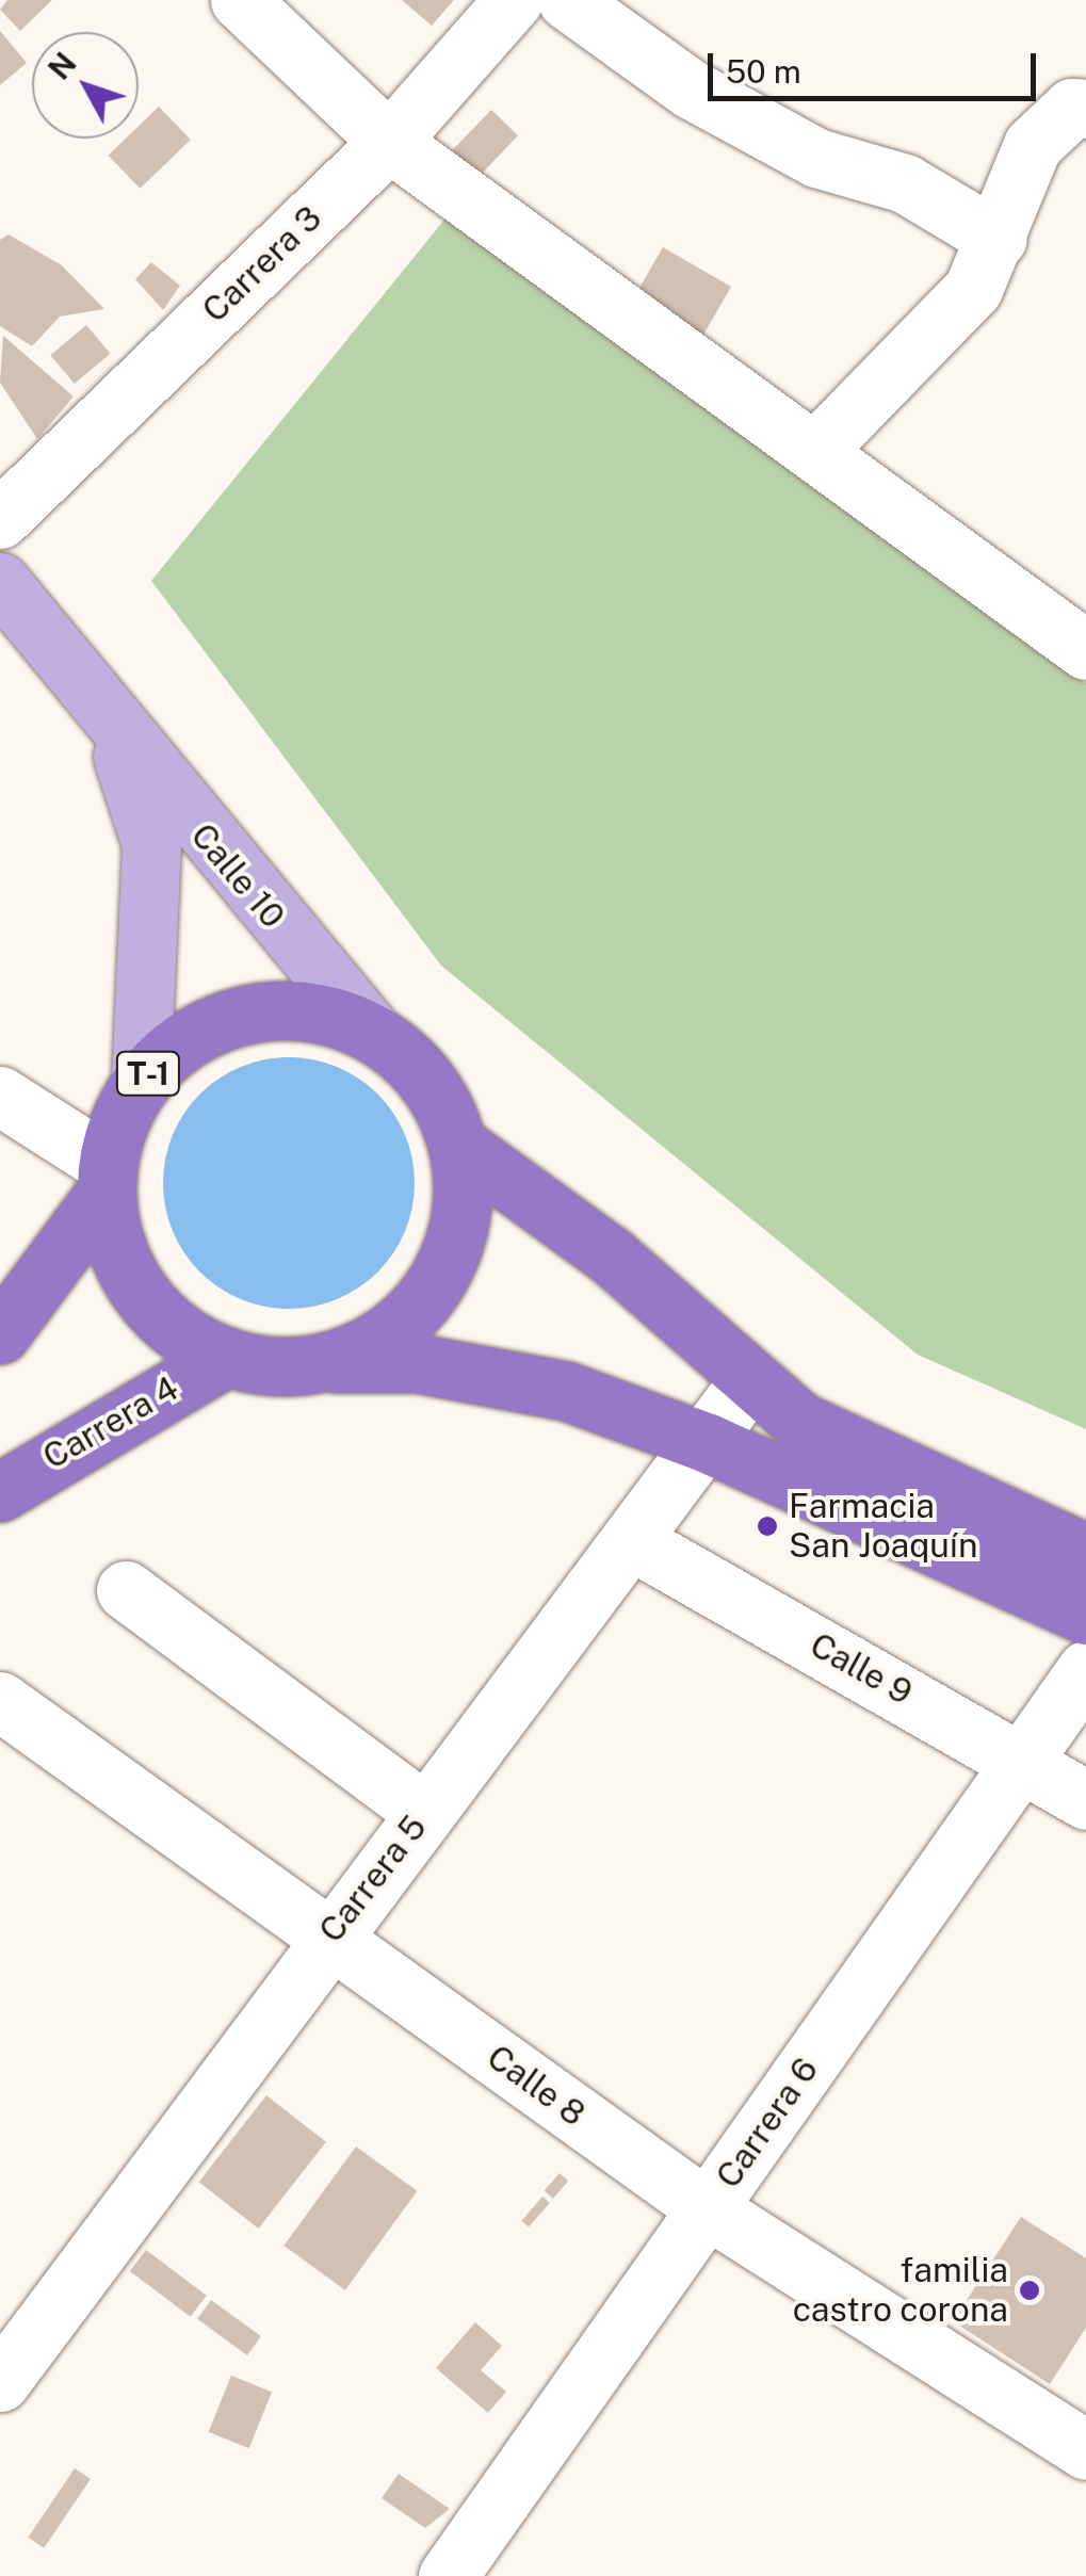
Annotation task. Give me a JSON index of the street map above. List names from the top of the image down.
{
  "streets": {
    "highway": ["T-1", "Carrera 4"],
    "main road": ["Calle 10"],
    "street": [
      "Carrera 3",
      "Calle 9",
      "Carrera 5",
      "Calle 8",
      "Carrera 6"
    ]
  },
  "crossings": [
    ["Calle 10", "T-1"],
    ["Calle 10", "Carrera 4"],
    ["T-1", "Carrera 4"],
    ["T-1", "Carrera 5"],
    ["Calle 9", "Carrera 5"],
    ["Calle 9", "Carrera 6"],
    ["Carrera 5", "Calle 8"],
    ["Calle 8", "Carrera 6"]
  ],
  "places": ["Farmacia San Joaquín", "familia castro corona"],
  "scale_bar": "50 m",
  "north": "top left"
}
